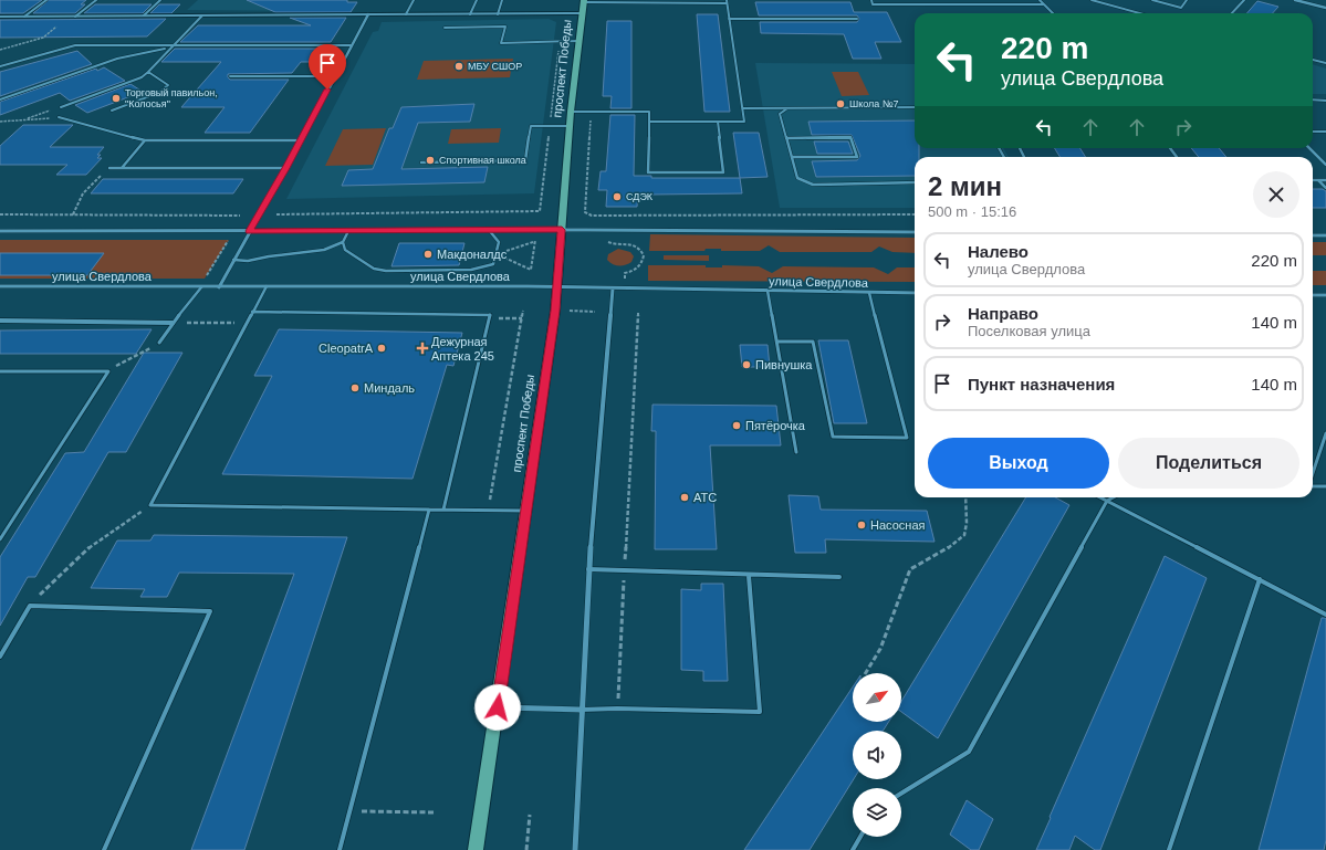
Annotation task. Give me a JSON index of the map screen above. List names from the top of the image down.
{
  "streets": {
    "main road": ["проспект Победы"],
    "street": ["улица Свердлова"]
  },
  "crossings": [
    ["проспект Победы", "улица Свердлова"]
  ],
  "places": {
    "other": [
      "МБУ СШОР",
      "Торговый павильон, \"Колосья\"",
      "Школа №7",
      "Спортивная школа",
      "СДЭК",
      "Макдоналдс",
      "CleopatrA",
      "Пивнушка",
      "Миндаль",
      "Пятёрочка",
      "АТС",
      "Насосная"
    ],
    "health": ["Дежурная Аптека 245"]
  },
  "north": "top right",
  "page": {
    "turn": ["220 m", "улица Свердлова"],
    "heading": ["2 мин", "500 m · 15:16"],
    "list": [
      {
        "name": "Налево",
        "note": "улица Свердлова",
        "value": "220 m"
      },
      {
        "name": "Направо",
        "note": "Поселковая улица",
        "value": "140 m"
      },
      {
        "name": "Пункт назначения",
        "value": "140 m"
      }
    ],
    "buttons": ["Выход", "Поделиться"]
  }
}
